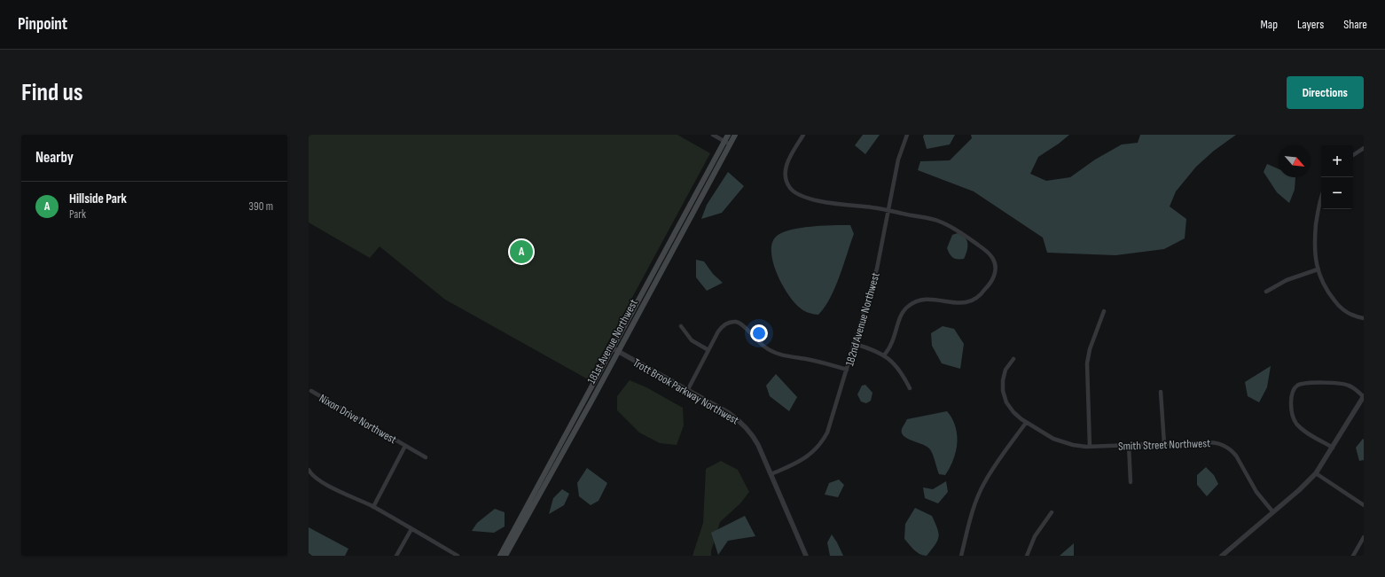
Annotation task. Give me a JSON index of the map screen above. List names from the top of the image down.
{
  "streets": {
    "main road": ["181st Avenue Northwest"],
    "street": [
      "182nd Avenue Northwest",
      "Trott Brook Parkway Northwest",
      "Nixon Drive Northwest",
      "Smith Street Northwest"
    ]
  },
  "crossings": [
    ["182nd Avenue Northwest", "Trott Brook Parkway Northwest"],
    ["181st Avenue Northwest", "Trott Brook Parkway Northwest"]
  ],
  "north": "bottom right",
  "page": {
    "header": "Pinpoint",
    "nav": ["Map", "Layers", "Share"],
    "buttons": "Directions",
    "title": "Find us",
    "heading": "Nearby",
    "map_buttons": ["+", "−"],
    "list": [
      {
        "mark": "A",
        "name": "Hillside Park",
        "note": "Park",
        "value": "390 m"
      }
    ],
    "pins": "A"
  }
}
